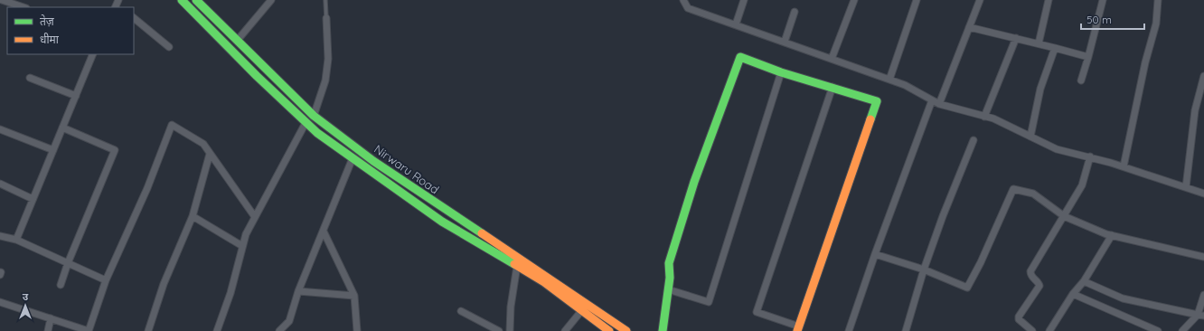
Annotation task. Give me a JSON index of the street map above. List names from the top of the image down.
{
  "streets": {
    "street": ["Nirwaru Road"]
  },
  "legend": ["तेज़", "धीमा"],
  "scale_bar": "50 m",
  "north": "top"
}
